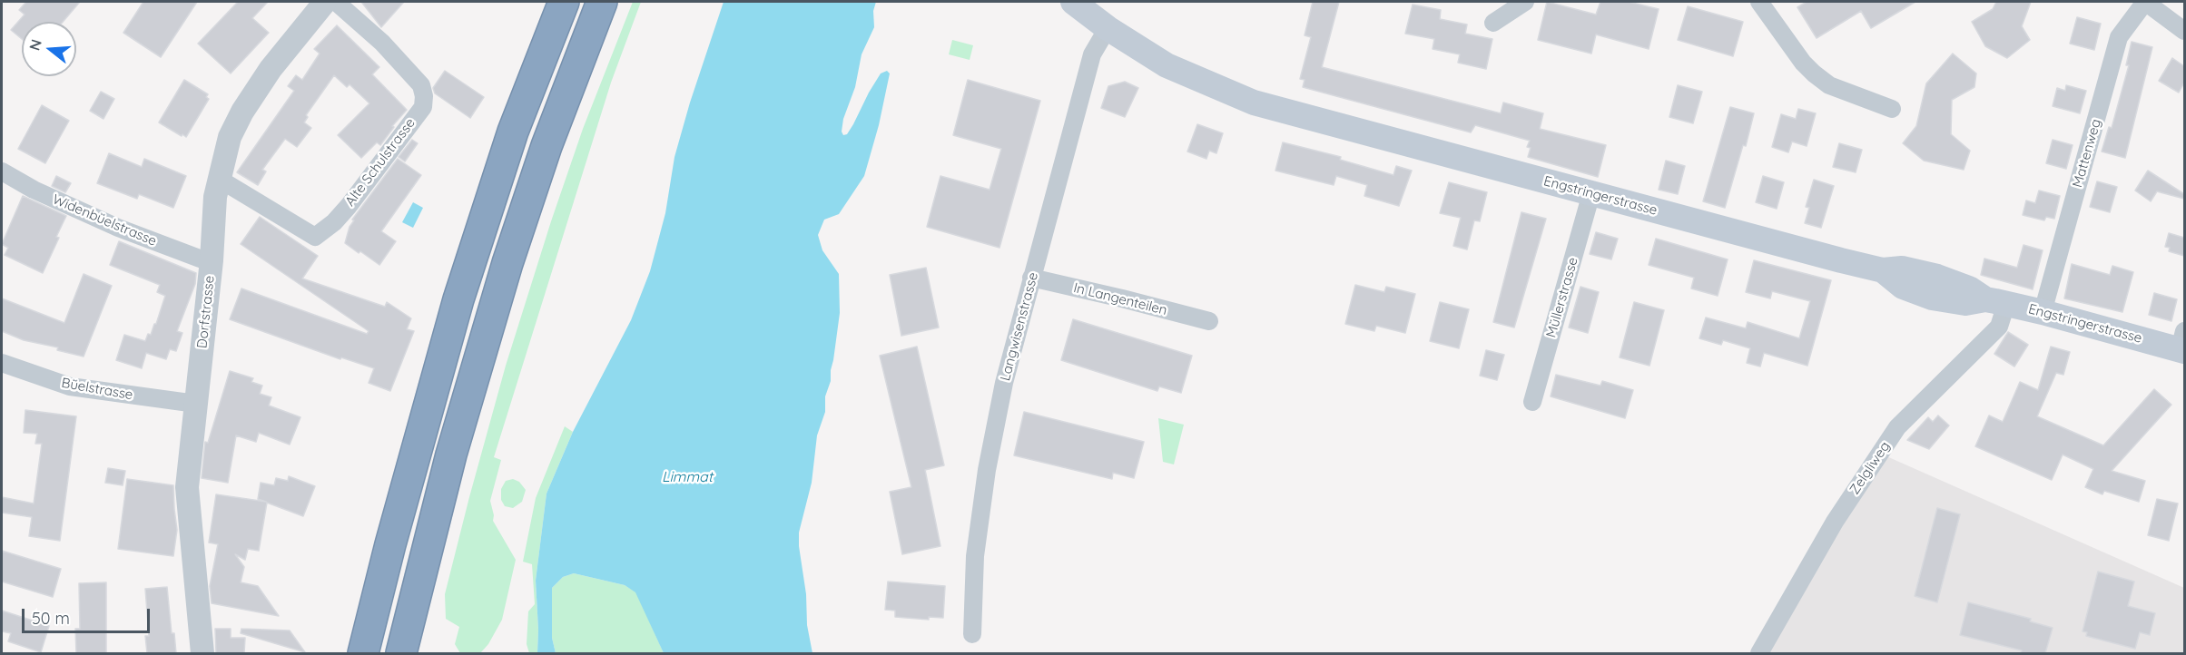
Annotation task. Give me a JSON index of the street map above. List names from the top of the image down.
{
  "streets": {
    "main road": ["Engstringerstrasse"],
    "street": [
      "Mattenweg",
      "Alte Schulstrasse",
      "Widenbüelstrasse",
      "Müllerstrasse",
      "In Langenteilen",
      "Dorfstrasse",
      "Langwisenstrasse",
      "Büelstrasse",
      "Zelgliweg"
    ]
  },
  "crossings": [
    ["Mattenweg", "Engstringerstrasse"],
    ["Alte Schulstrasse", "Dorfstrasse"],
    ["Engstringerstrasse", "Müllerstrasse"],
    ["Engstringerstrasse", "Langwisenstrasse"],
    ["Engstringerstrasse", "Zelgliweg"],
    ["Widenbüelstrasse", "Dorfstrasse"],
    ["In Langenteilen", "Langwisenstrasse"],
    ["Dorfstrasse", "Büelstrasse"]
  ],
  "water": ["Limmat"],
  "scale_bar": "50 m",
  "north": "left"
}
